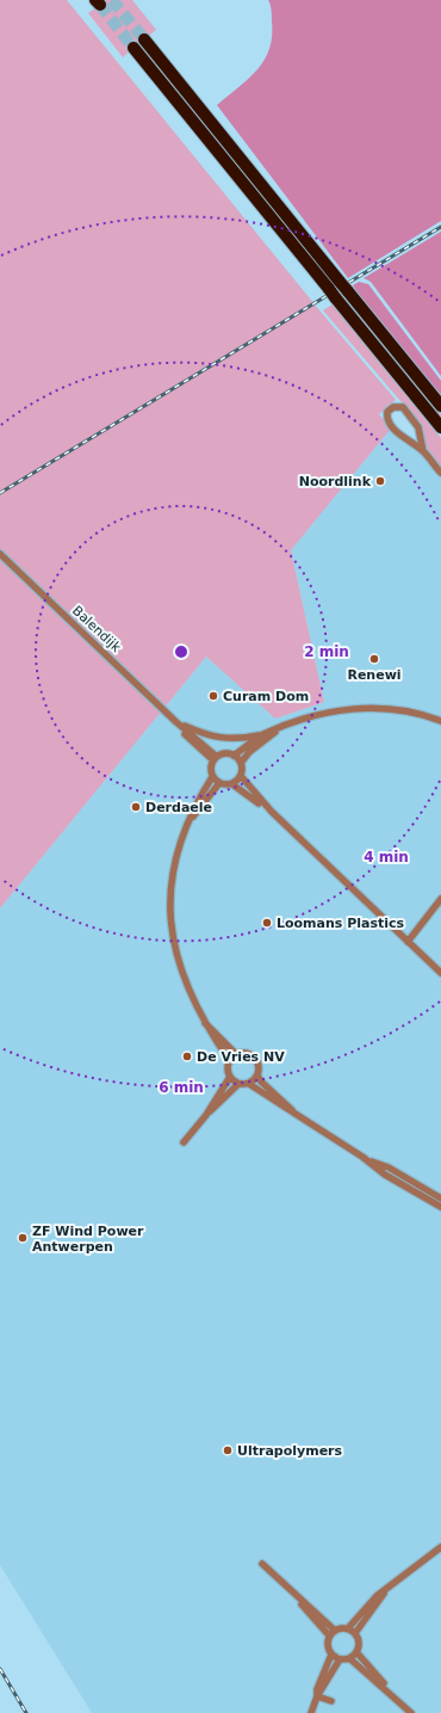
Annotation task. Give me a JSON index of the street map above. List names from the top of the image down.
{
  "streets": {
    "street": ["Balendijk"]
  },
  "places": [
    "Noordlink",
    "Renewi",
    "Curam Dom",
    "Derdaele",
    "Loomans Plastics",
    "De Vries NV",
    "ZF Wind Power Antwerpen",
    "Ultrapolymers"
  ],
  "rings": ["2 min", "4 min", "6 min"]
}
